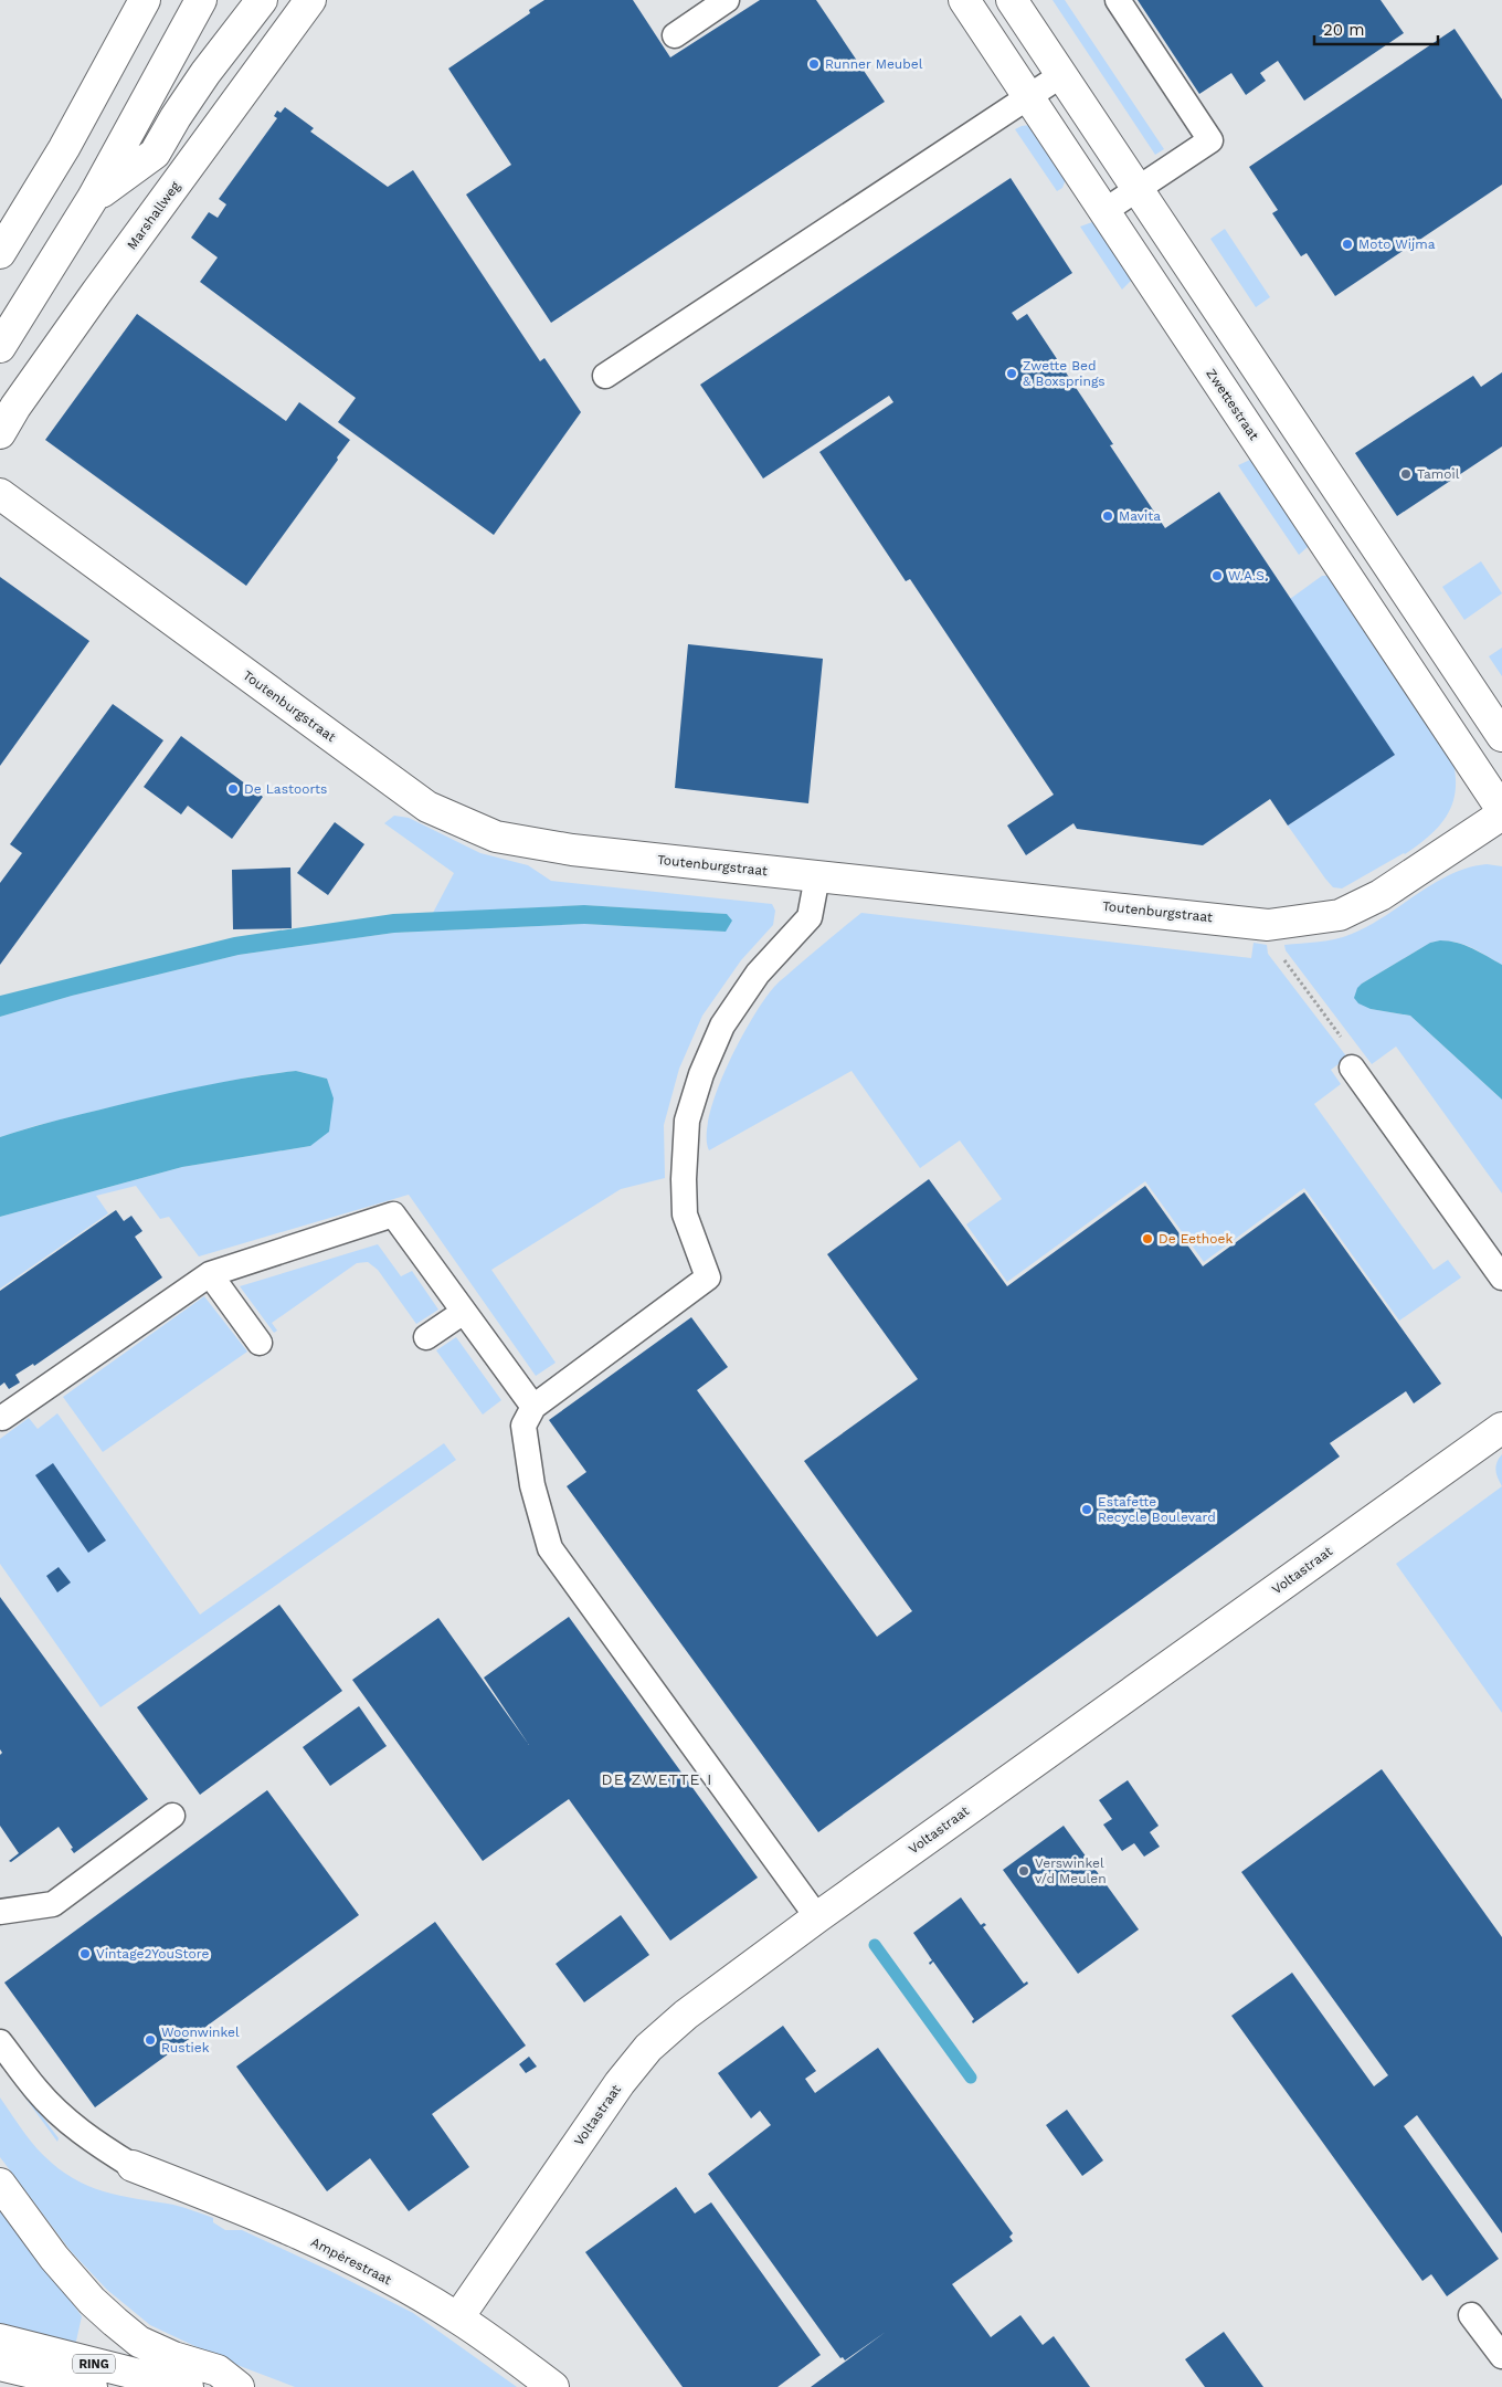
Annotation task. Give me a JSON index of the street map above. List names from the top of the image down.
{
  "streets": {
    "street": [
      "Marshallweg",
      "Zwettestraat",
      "Toutenburgstraat",
      "Voltastraat",
      "Ampèrestraat",
      "RING"
    ]
  },
  "crossings": [
    ["Voltastraat", "Ampèrestraat"]
  ],
  "districts": ["DE ZWETTE I"],
  "places": [
    "Runner Meubel",
    "Moto Wijma",
    "Zwette Bed & Boxsprings",
    "Tamoil",
    "Mavita",
    "W.A.S.",
    "De Lastoorts",
    "De Eethoek",
    "Estafette Recycle Boulevard",
    "Verswinkel v/d Meulen",
    "Vintage2YouStore",
    "Woonwinkel Rustiek"
  ],
  "scale_bar": "20 m"
}
